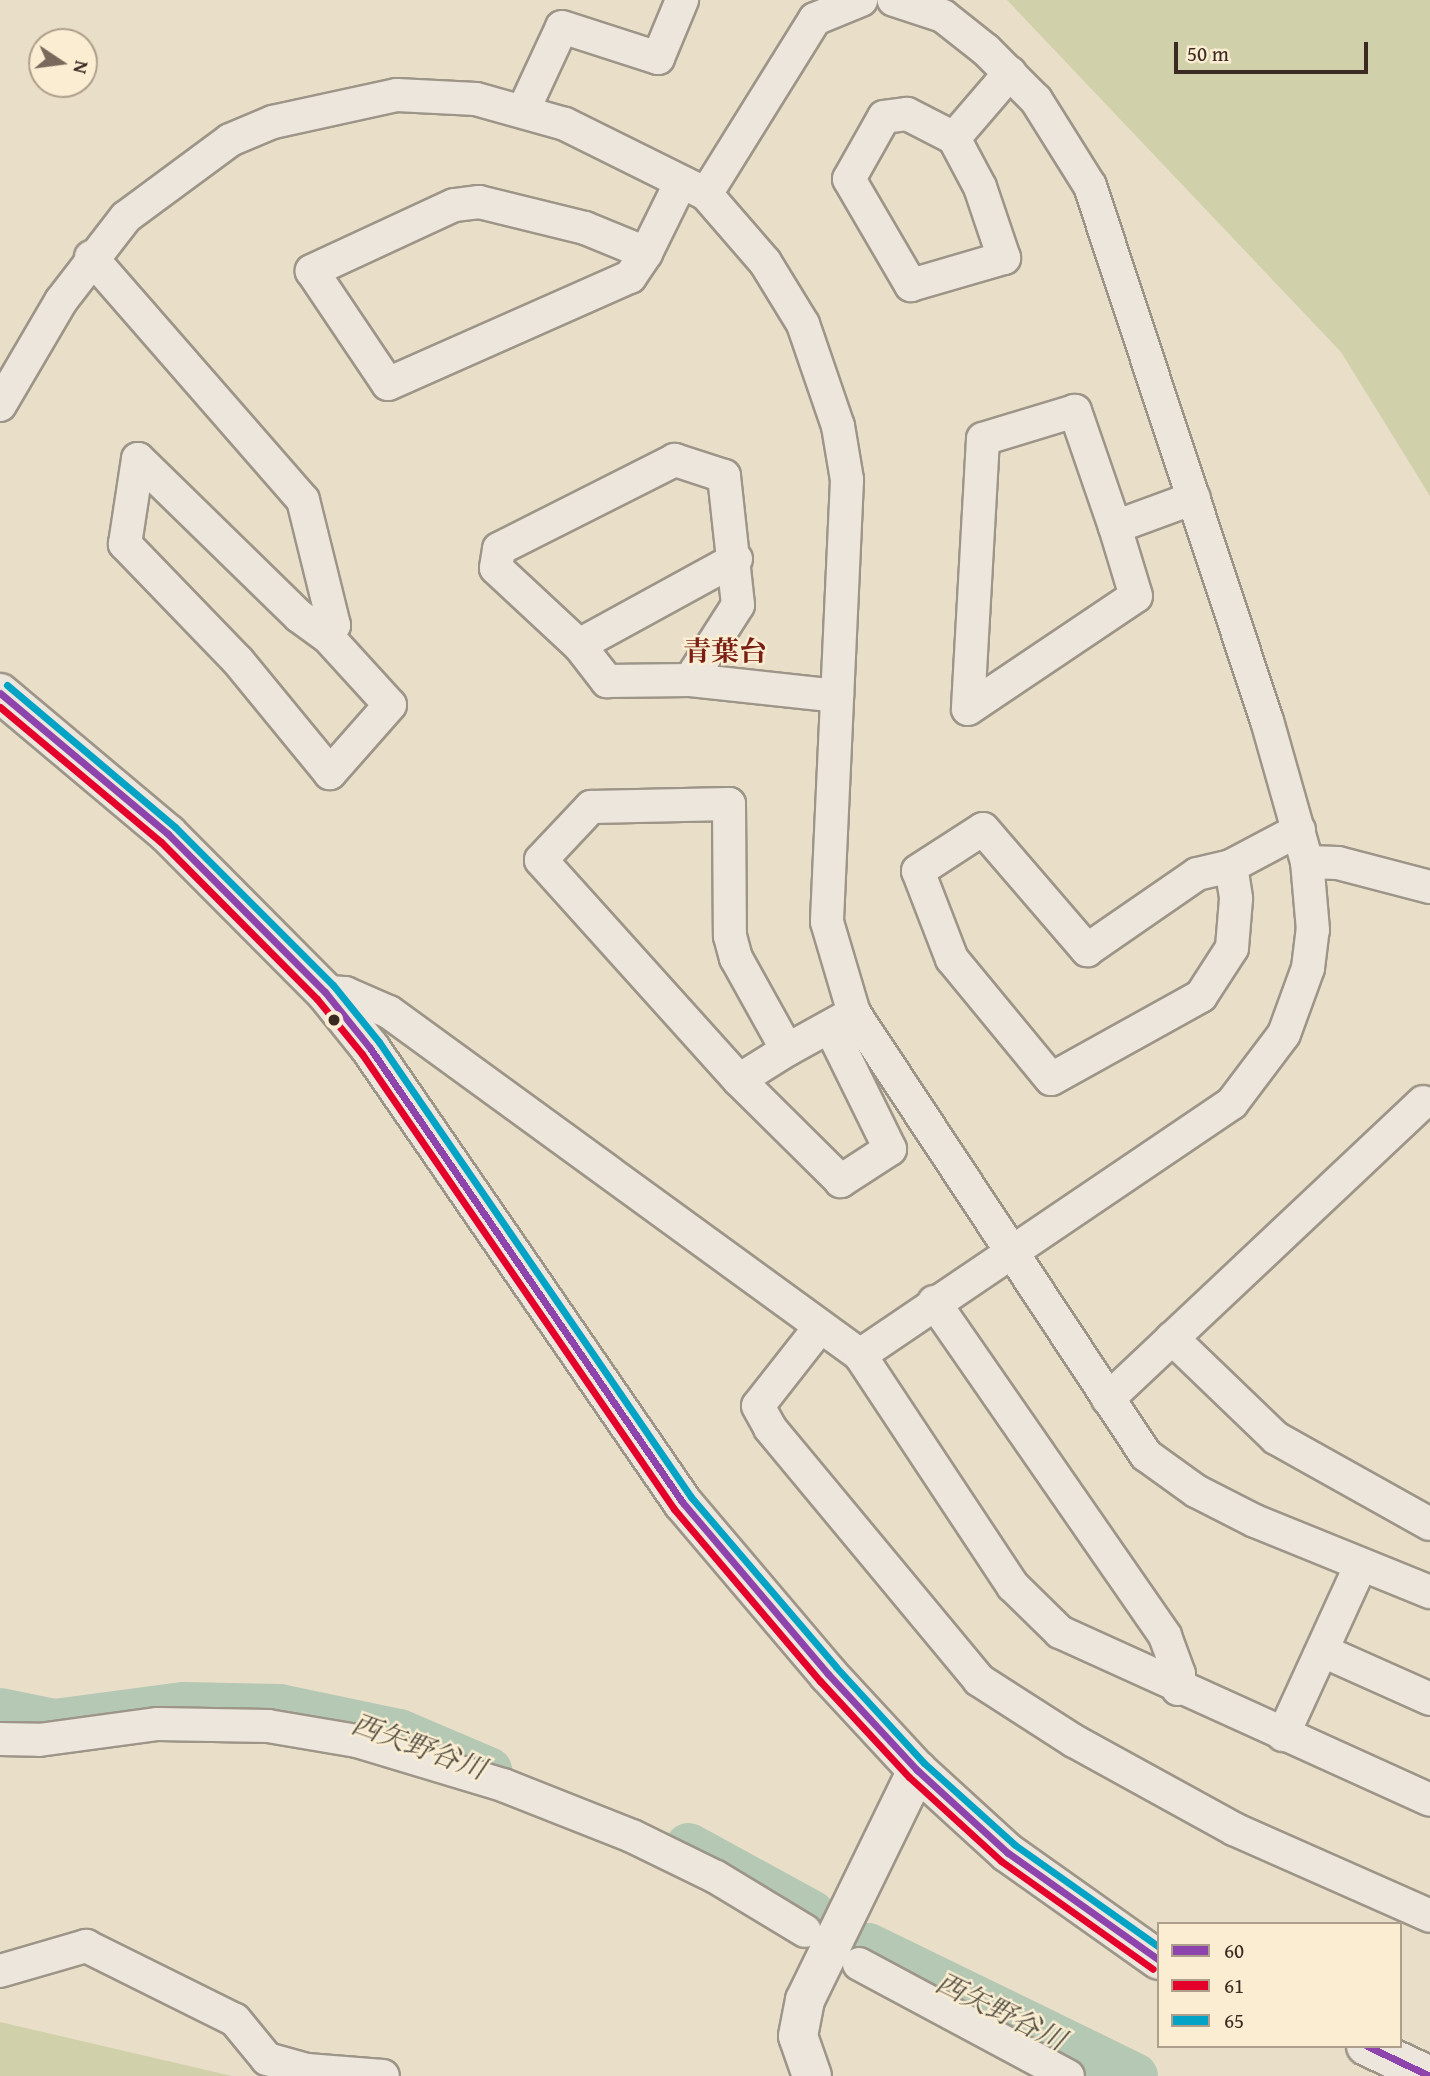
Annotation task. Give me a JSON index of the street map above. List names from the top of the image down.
{
  "districts": ["青葉台"],
  "water": ["西矢野谷川"],
  "lines": ["transit line 65", "transit line 60", "transit line 61"],
  "legend": ["60", "61", "65"],
  "scale_bar": "50 m",
  "north": "right"
}
